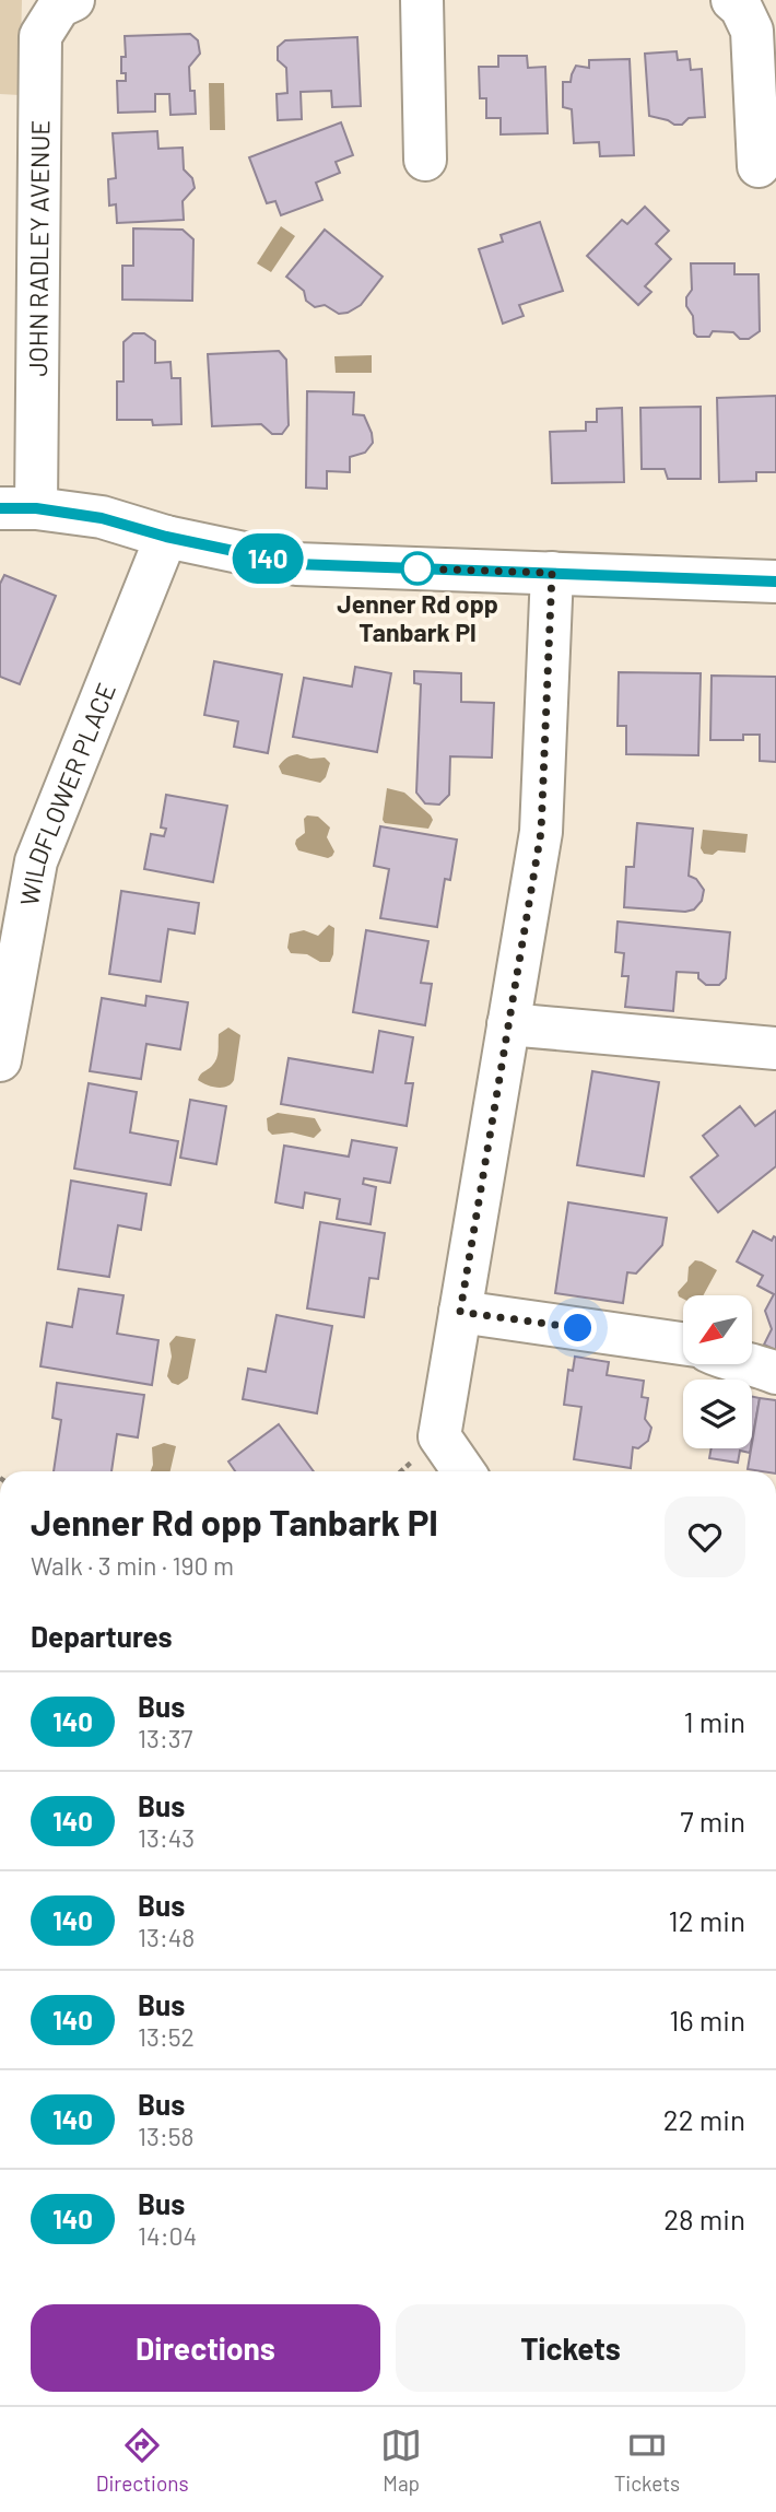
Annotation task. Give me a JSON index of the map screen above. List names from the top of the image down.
{
  "streets": {
    "street": ["JOHN RADLEY AVENUE", "WILDFLOWER PLACE"]
  },
  "places": ["Jenner Rd opp Tanbark Pl"],
  "lines": ["bus line 140"],
  "north": "bottom left",
  "page": {
    "on_map": "140",
    "heading": [
      ["Jenner Rd opp Tanbark Pl", "Walk · 3 min · 190 m"],
      "Departures"
    ],
    "list": [
      {
        "mark": "140",
        "name": "Bus",
        "note": "13:37",
        "value": "1 min"
      },
      {
        "mark": "140",
        "name": "Bus",
        "note": "13:43",
        "value": "7 min"
      },
      {
        "mark": "140",
        "name": "Bus",
        "note": "13:48",
        "value": "12 min"
      },
      {
        "mark": "140",
        "name": "Bus",
        "note": "13:52",
        "value": "16 min"
      },
      {
        "mark": "140",
        "name": "Bus",
        "note": "13:58",
        "value": "22 min"
      },
      {
        "mark": "140",
        "name": "Bus",
        "note": "14:04",
        "value": "28 min"
      }
    ],
    "buttons": ["Directions", "Tickets"],
    "tabs": ["Directions", "Map", "Tickets"]
  }
}
